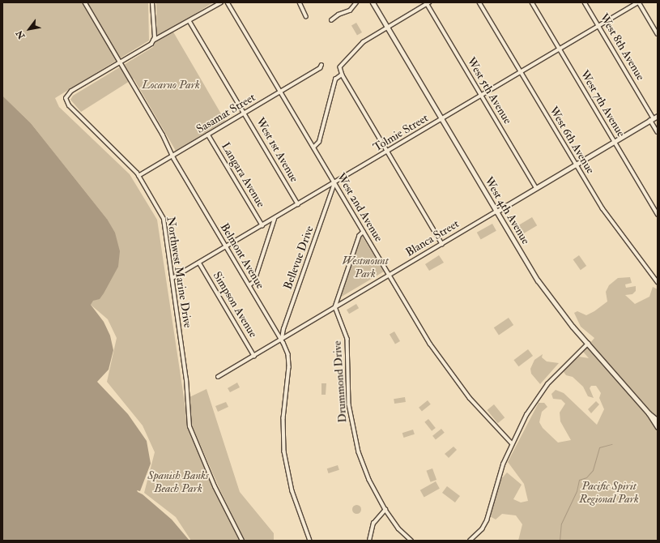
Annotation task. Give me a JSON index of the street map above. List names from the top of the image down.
{
  "streets": {
    "main road": ["West 4th Avenue", "Blanca Street"],
    "street": [
      "West 8th Avenue",
      "West 5th Avenue",
      "West 7th Avenue",
      "Sasamat Street",
      "Tolmie Street",
      "West 6th Avenue",
      "West 1st Avenue",
      "Langara Avenue",
      "West 2nd Avenue",
      "Belmont Avenue",
      "Bellevue Drive",
      "Northwest Marine Drive",
      "Simpson Avenue",
      "Drummond Drive"
    ]
  },
  "crossings": [
    ["West 8th Avenue", "Tolmie Street"],
    ["West 8th Avenue", "Blanca Street"],
    ["West 5th Avenue", "Tolmie Street"],
    ["West 5th Avenue", "Blanca Street"],
    ["West 7th Avenue", "Tolmie Street"],
    ["West 7th Avenue", "Blanca Street"],
    ["Sasamat Street", "West 1st Avenue"],
    ["Sasamat Street", "Langara Avenue"],
    ["Sasamat Street", "West 2nd Avenue"],
    ["Sasamat Street", "Belmont Avenue"],
    ["Sasamat Street", "Northwest Marine Drive"],
    ["Tolmie Street", "West 6th Avenue"],
    ["Tolmie Street", "West 1st Avenue"],
    ["Tolmie Street", "Langara Avenue"],
    ["Tolmie Street", "West 2nd Avenue"],
    ["Tolmie Street", "West 4th Avenue"],
    ["Tolmie Street", "Belmont Avenue"],
    ["Tolmie Street", "Bellevue Drive"],
    ["Tolmie Street", "Northwest Marine Drive"],
    ["Tolmie Street", "Simpson Avenue"],
    ["West 6th Avenue", "Blanca Street"],
    ["Langara Avenue", "Belmont Avenue"],
    ["West 2nd Avenue", "Blanca Street"],
    ["West 2nd Avenue", "Bellevue Drive"],
    ["West 4th Avenue", "Blanca Street"],
    ["Blanca Street", "Belmont Avenue"],
    ["Blanca Street", "Bellevue Drive"],
    ["Blanca Street", "Simpson Avenue"],
    ["Blanca Street", "Drummond Drive"],
    ["Belmont Avenue", "Bellevue Drive"],
    ["Belmont Avenue", "Northwest Marine Drive"]
  ],
  "parks": [
    "Locarno Park",
    "Westmount Park",
    "Spanish Banks Beach Park",
    "Pacific Spirit Regional Park"
  ],
  "north": "bottom left"
}
